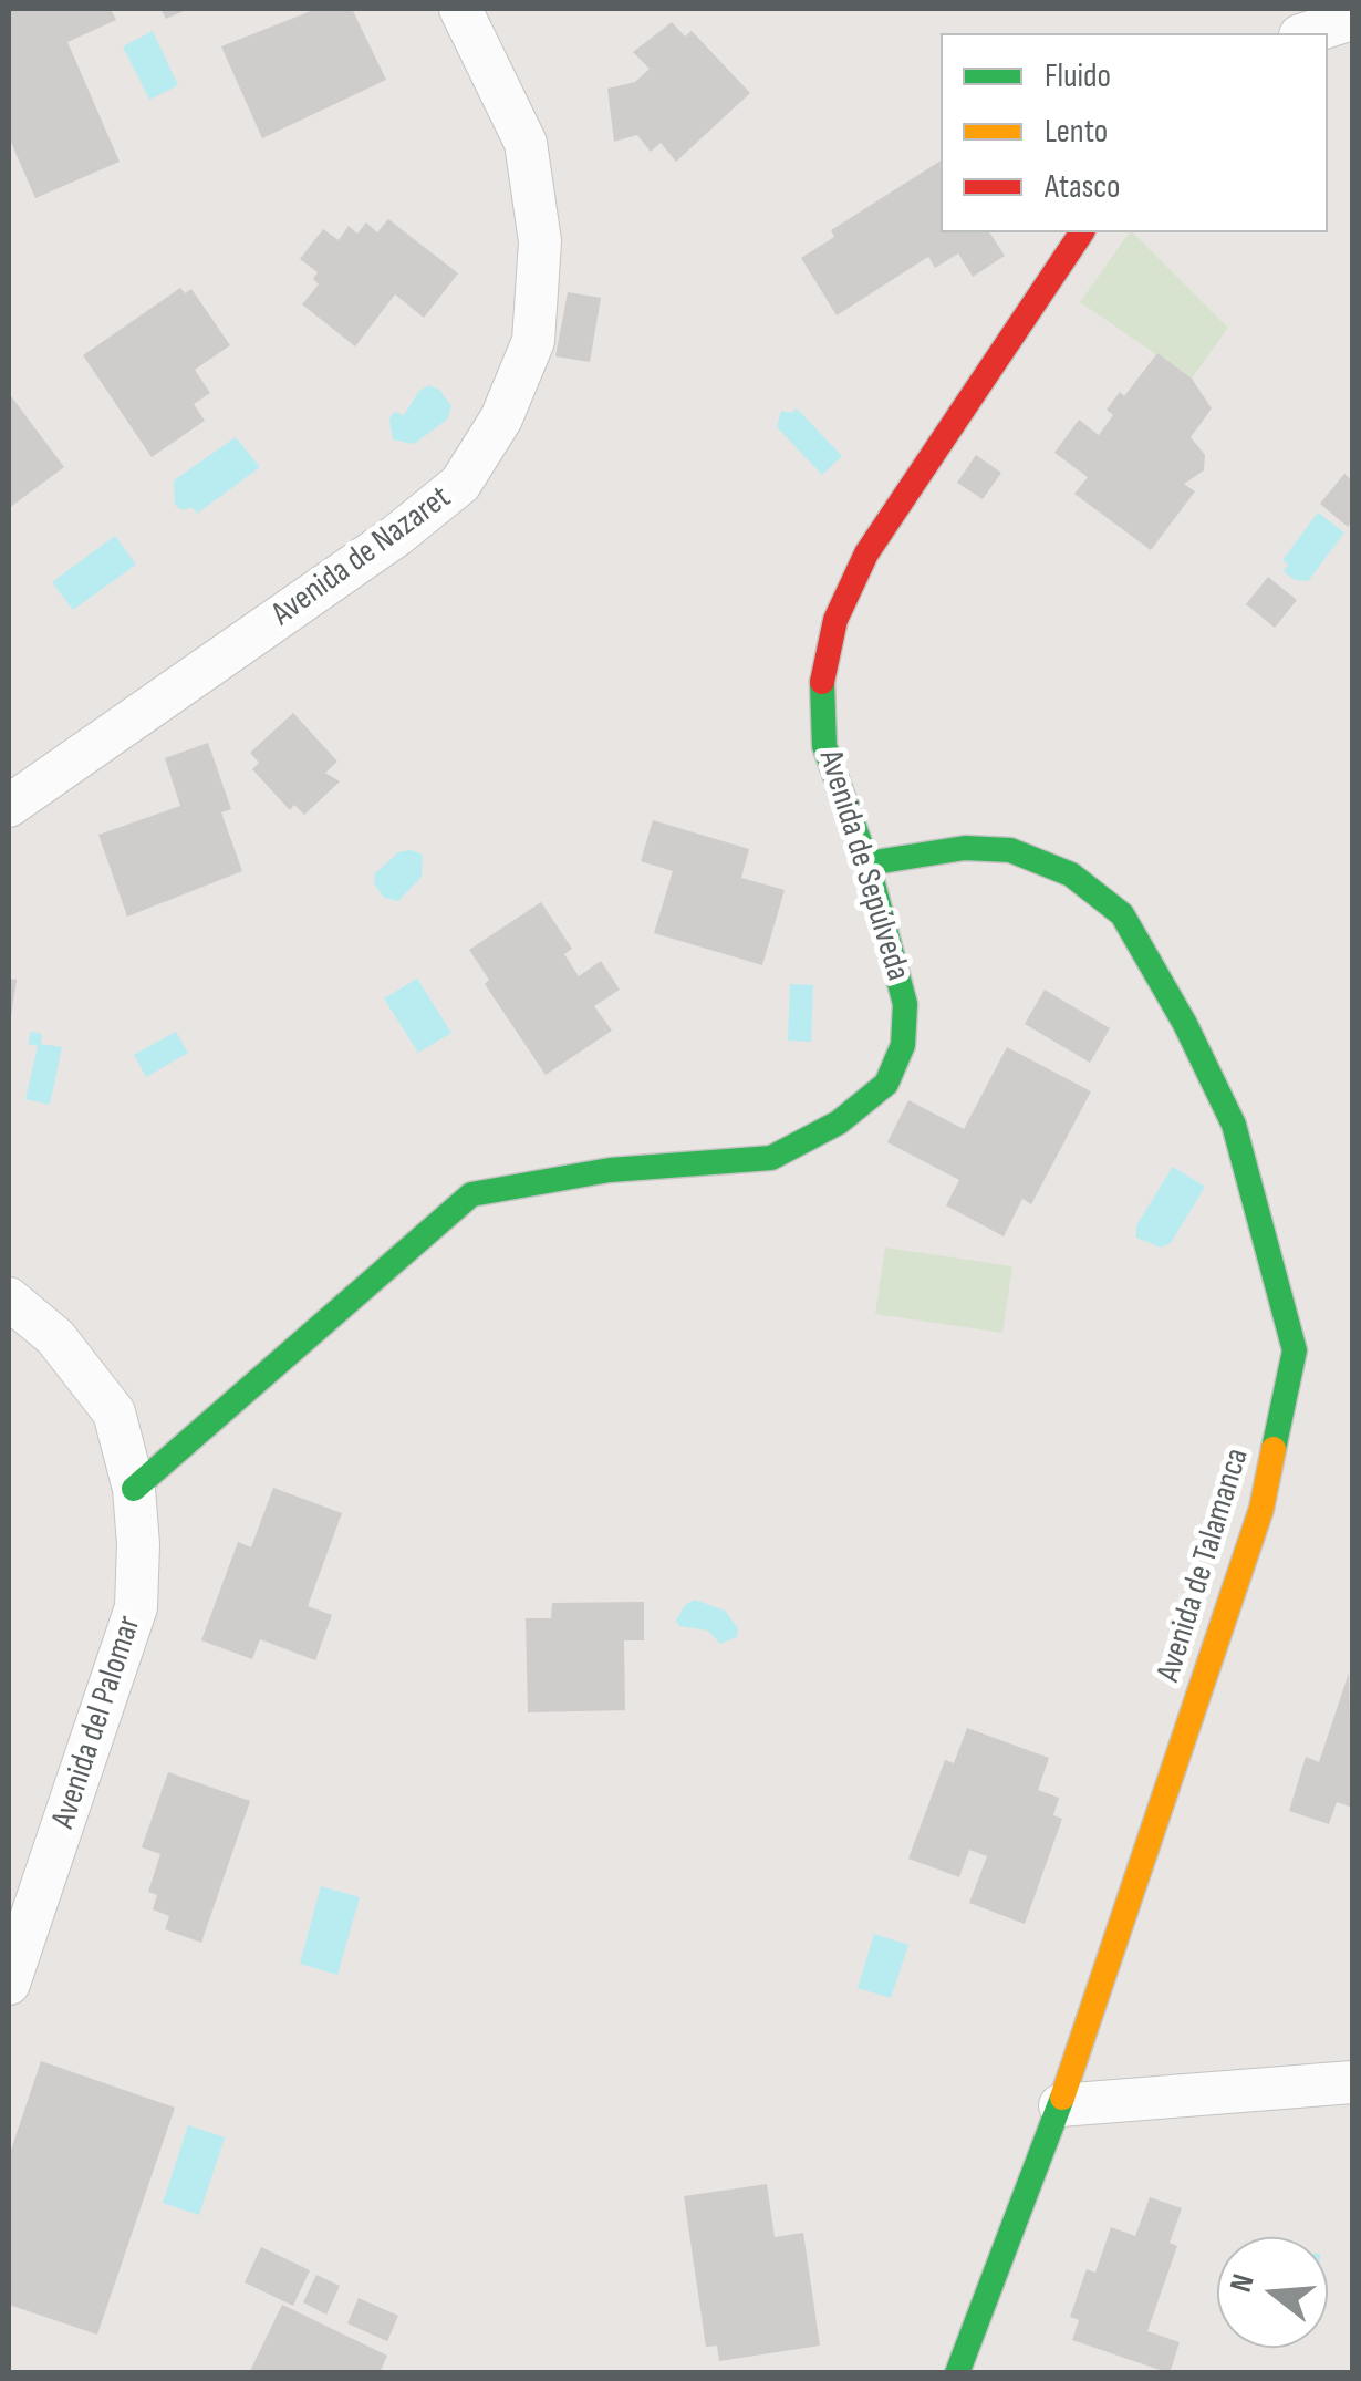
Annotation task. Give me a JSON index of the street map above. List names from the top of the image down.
{
  "streets": {
    "street": [
      "Avenida de Nazaret",
      "Avenida de Sepúlveda",
      "Avenida de Talamanca",
      "Avenida del Palomar"
    ]
  },
  "crossings": [
    ["Avenida de Sepúlveda", "Avenida de Talamanca"],
    ["Avenida de Sepúlveda", "Avenida del Palomar"]
  ],
  "legend": ["Fluido", "Lento", "Atasco"],
  "north": "left"
}
